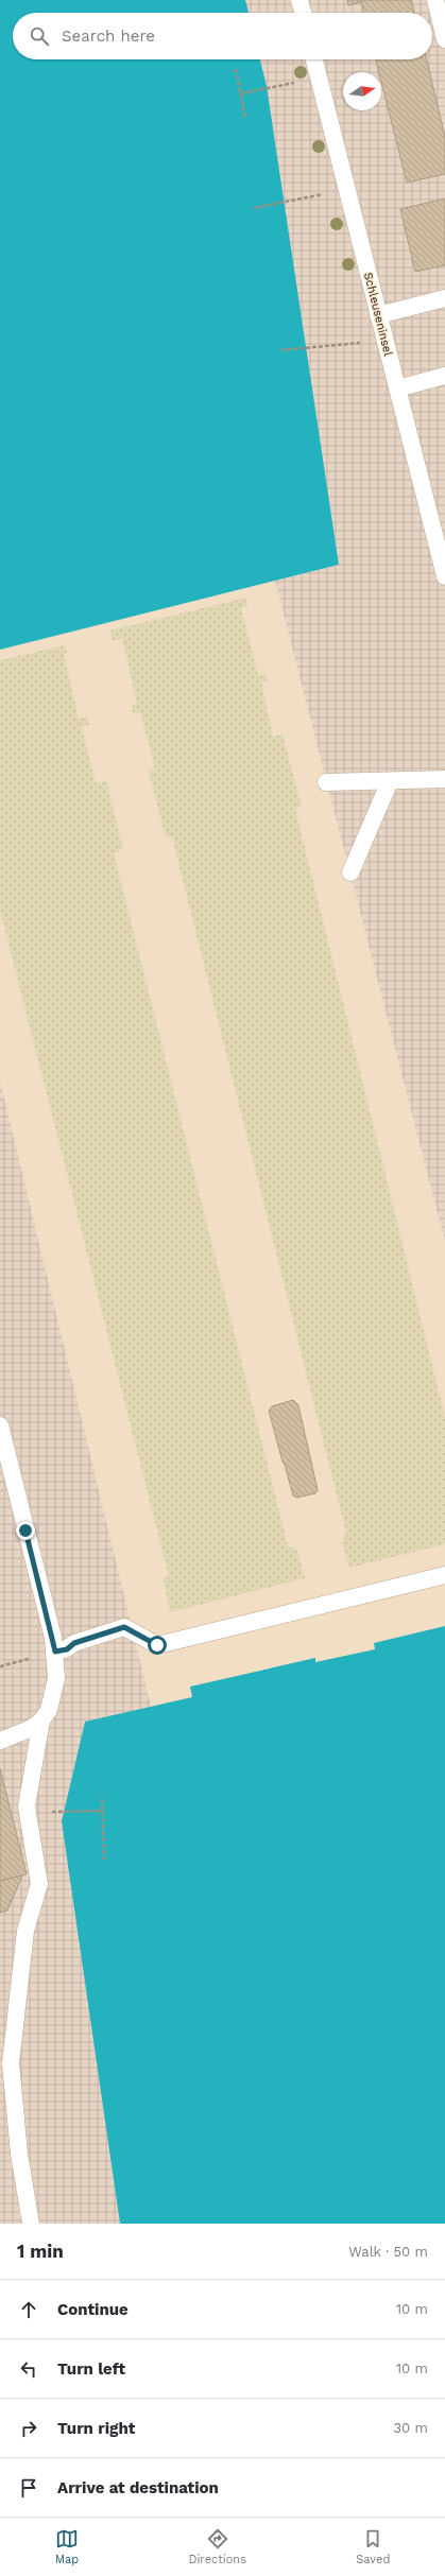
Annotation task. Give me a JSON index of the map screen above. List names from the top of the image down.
{
  "streets": {
    "lane": ["Schleuseninsel"]
  },
  "north": "right",
  "page": {
    "search": "Search here",
    "heading": ["1 min", "Walk · 50 m"],
    "list": [
      ["Continue", "10 m"],
      ["Turn left", "10 m"],
      ["Turn right", "30 m"],
      "Arrive at destination"
    ],
    "nav": ["Map", "Directions", "Saved"]
  }
}
